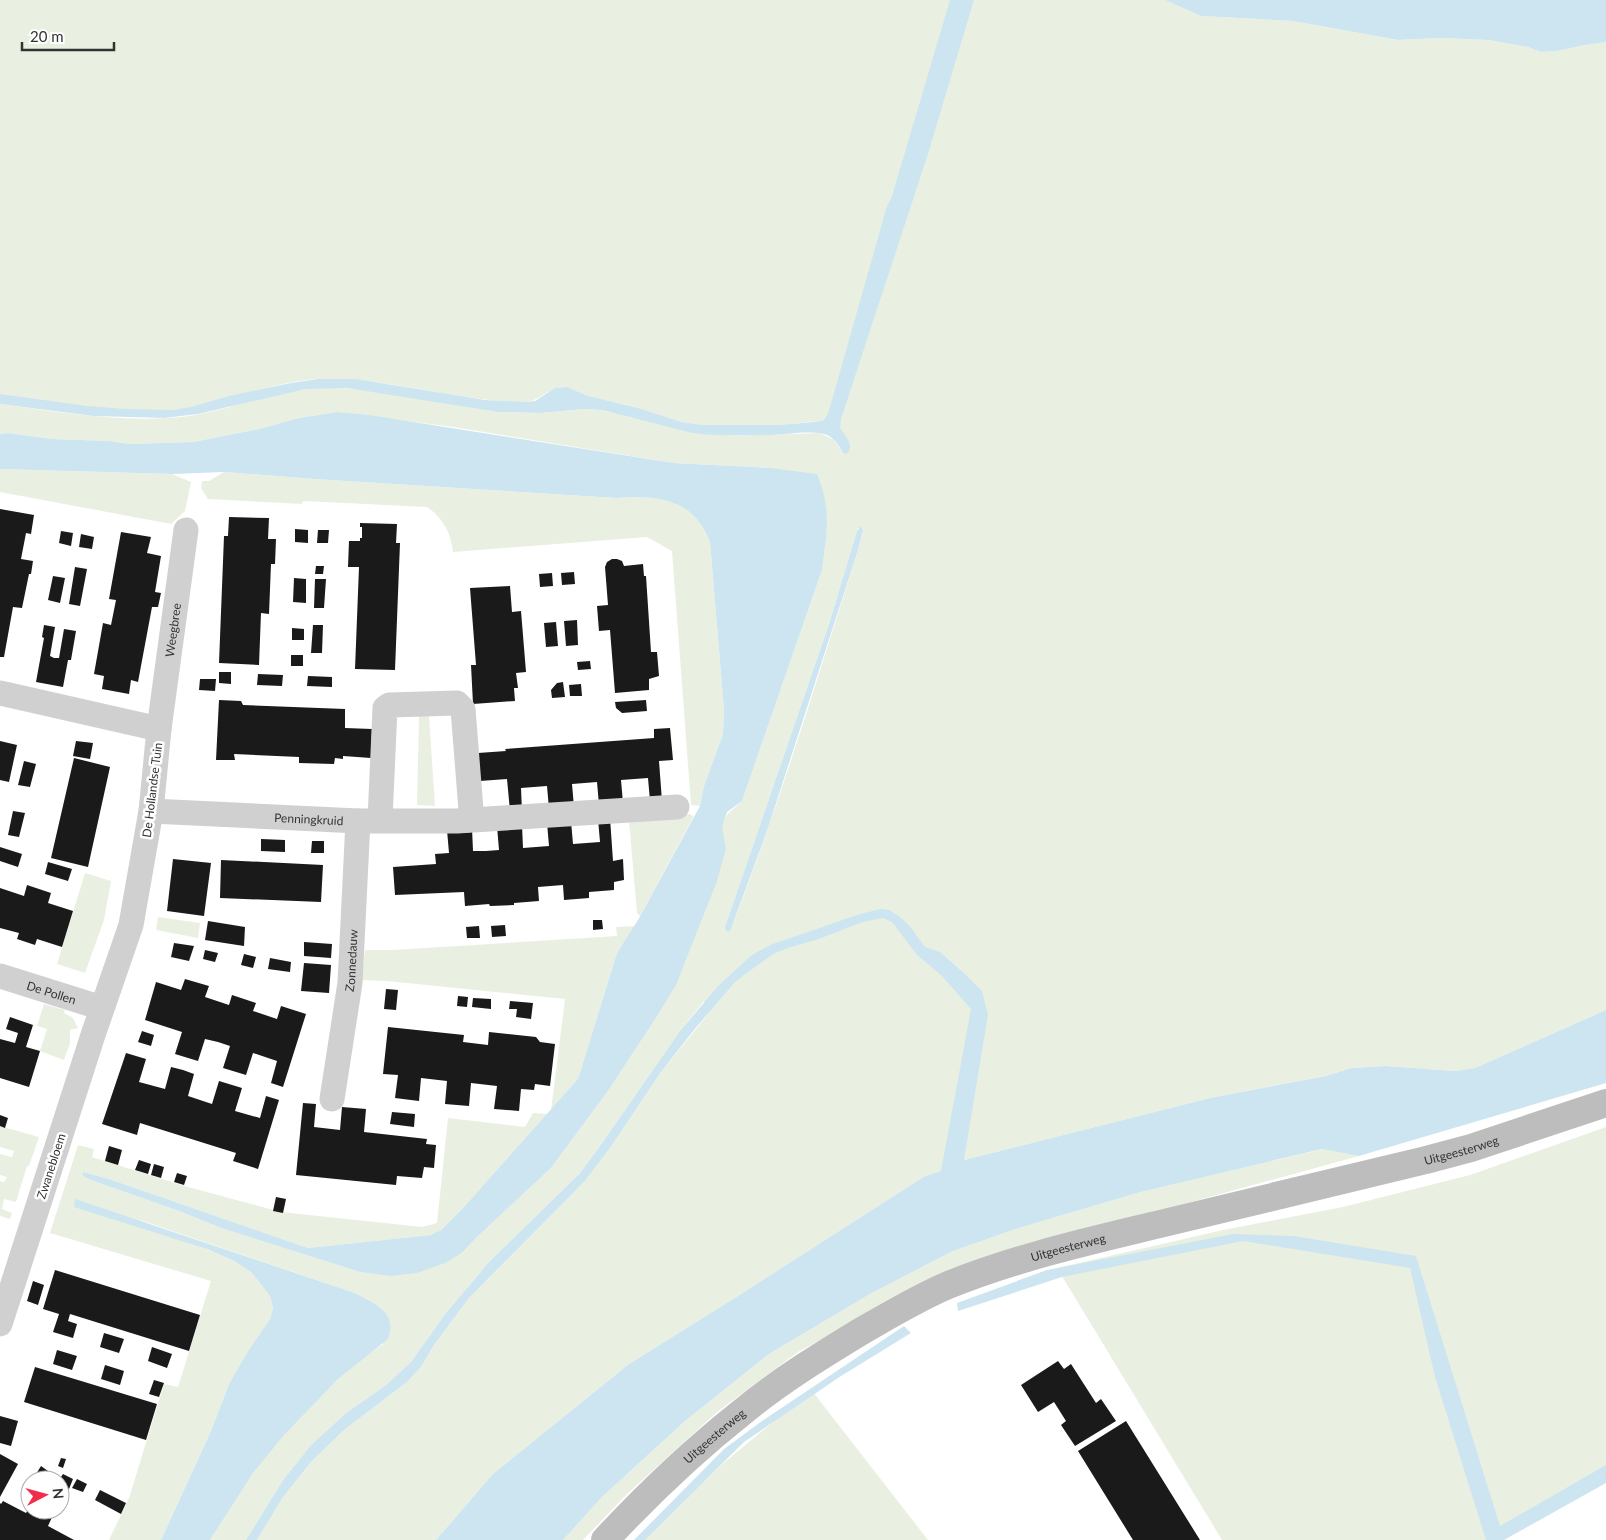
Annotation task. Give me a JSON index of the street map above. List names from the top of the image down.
{
  "streets": {
    "street": [
      "Weegbree",
      "De Hollandse Tuin",
      "Penningkruid",
      "Zonnedauw",
      "De Pollen",
      "Uitgeesterweg",
      "Zwanebloem"
    ]
  },
  "crossings": [
    ["Weegbree", "De Hollandse Tuin"],
    ["De Hollandse Tuin", "Penningkruid"],
    ["De Hollandse Tuin", "De Pollen"],
    ["De Hollandse Tuin", "Zwanebloem"],
    ["Penningkruid", "Zonnedauw"],
    ["De Pollen", "Zwanebloem"]
  ],
  "scale_bar": "20 m",
  "north": "right"
}
